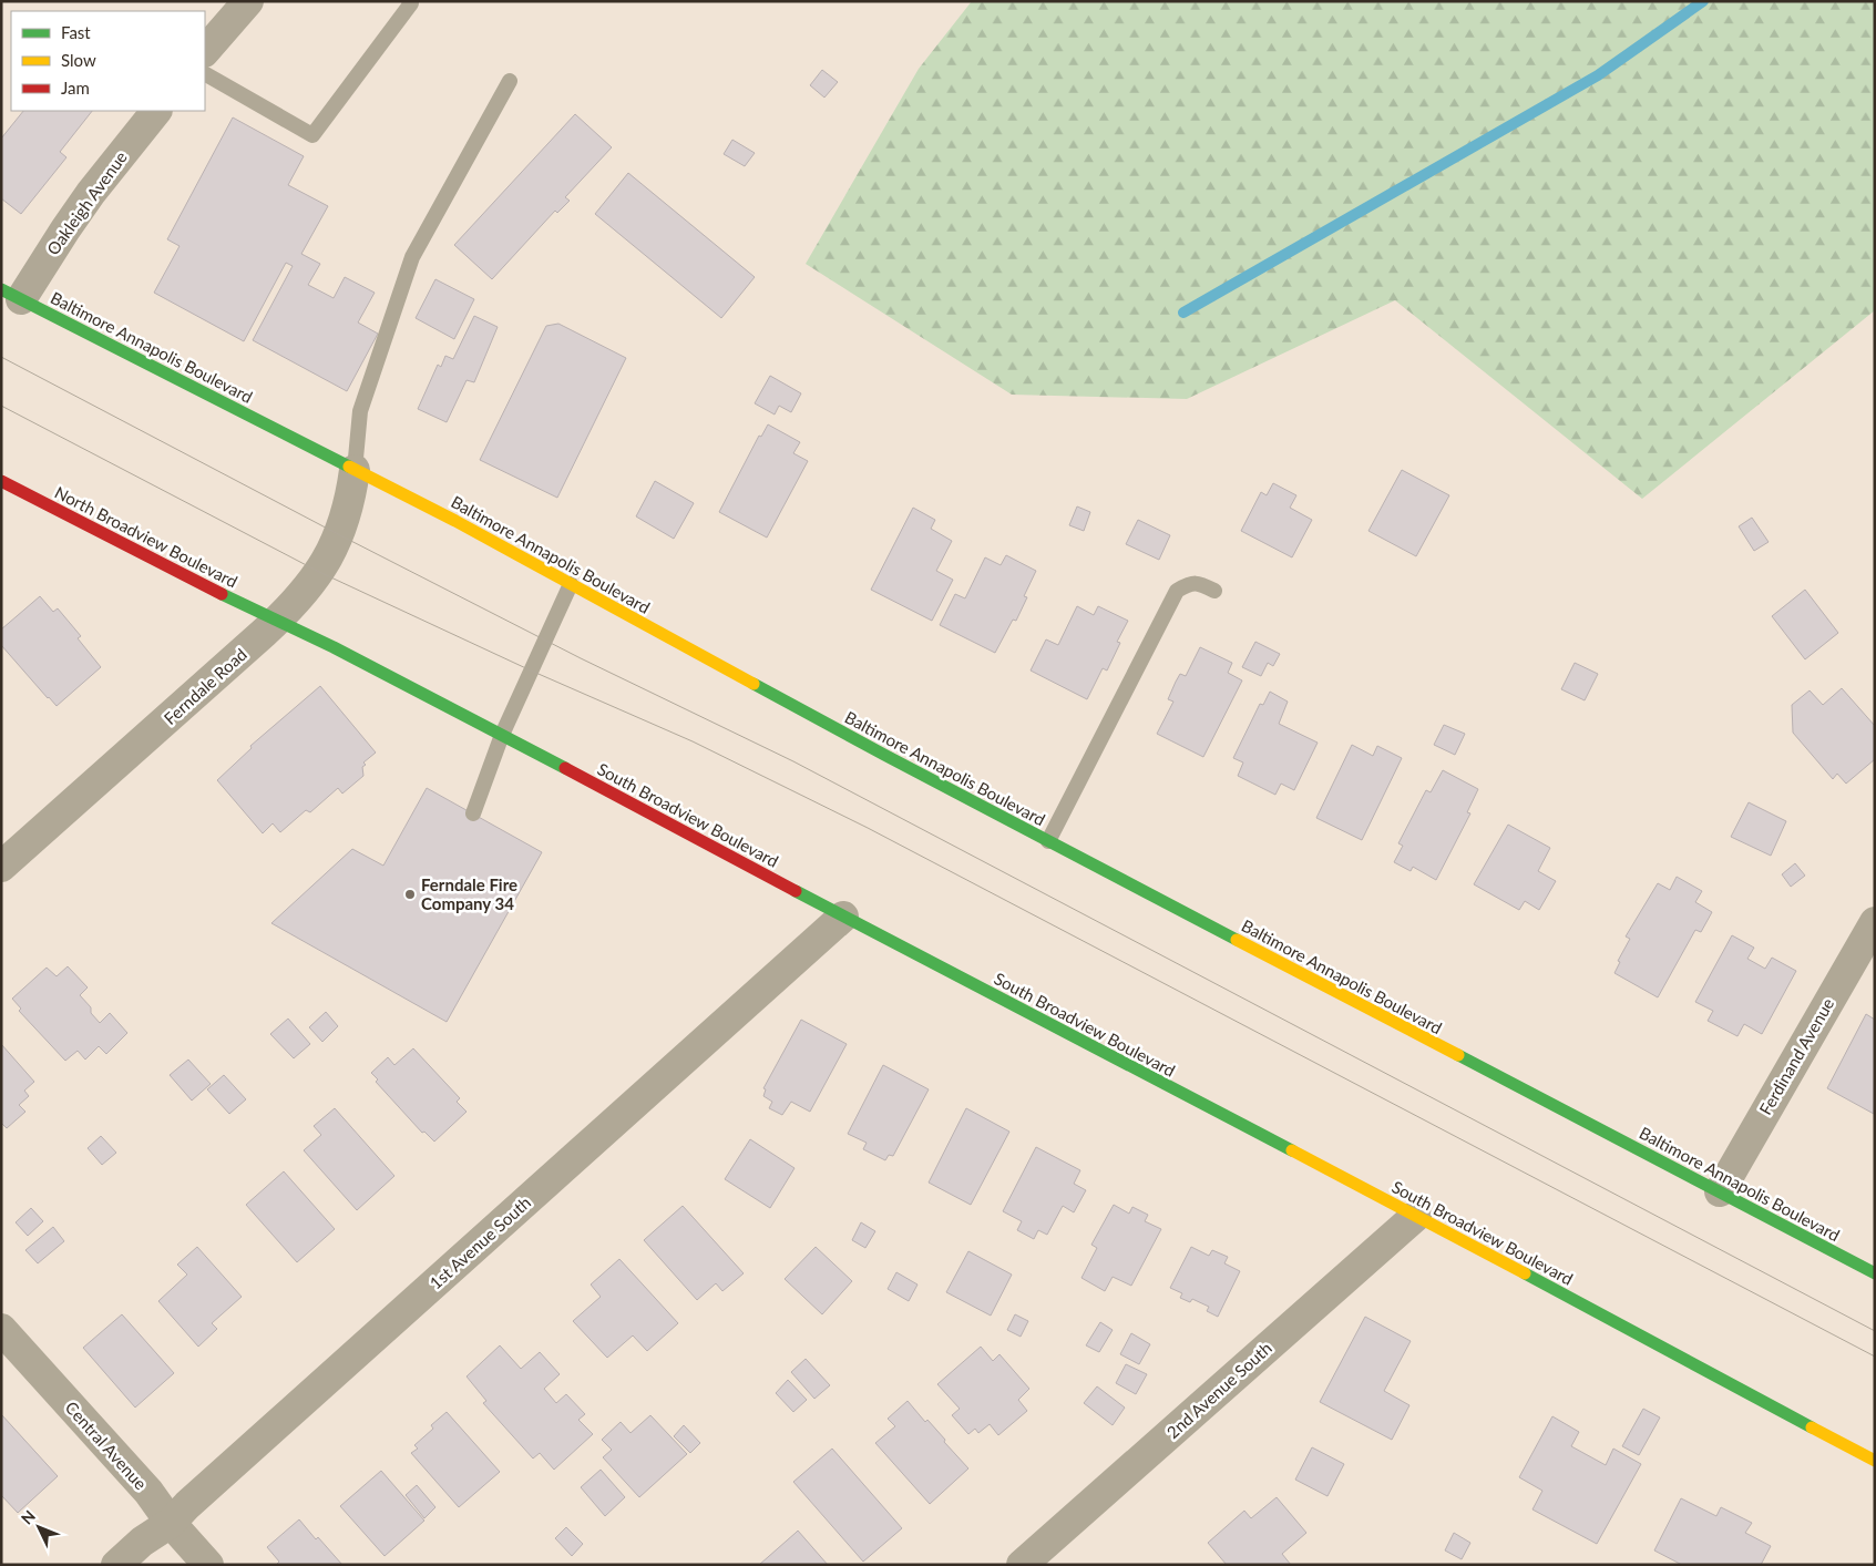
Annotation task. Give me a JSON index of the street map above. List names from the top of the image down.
{
  "streets": {
    "street": [
      "Oakleigh Avenue",
      "Baltimore Annapolis Boulevard",
      "North Broadview Boulevard",
      "Ferndale Road",
      "South Broadview Boulevard",
      "Ferdinand Avenue",
      "1st Avenue South",
      "2nd Avenue South",
      "Central Avenue"
    ]
  },
  "crossings": [
    ["Oakleigh Avenue", "Baltimore Annapolis Boulevard"],
    ["Baltimore Annapolis Boulevard", "Ferndale Road"],
    ["Baltimore Annapolis Boulevard", "Ferdinand Avenue"],
    ["North Broadview Boulevard", "Ferndale Road"],
    ["North Broadview Boulevard", "South Broadview Boulevard"],
    ["Ferndale Road", "South Broadview Boulevard"],
    ["South Broadview Boulevard", "1st Avenue South"],
    ["South Broadview Boulevard", "2nd Avenue South"],
    ["1st Avenue South", "Central Avenue"]
  ],
  "places": ["Ferndale Fire Company 34"],
  "legend": ["Fast", "Slow", "Jam"],
  "north": "top left"
}
